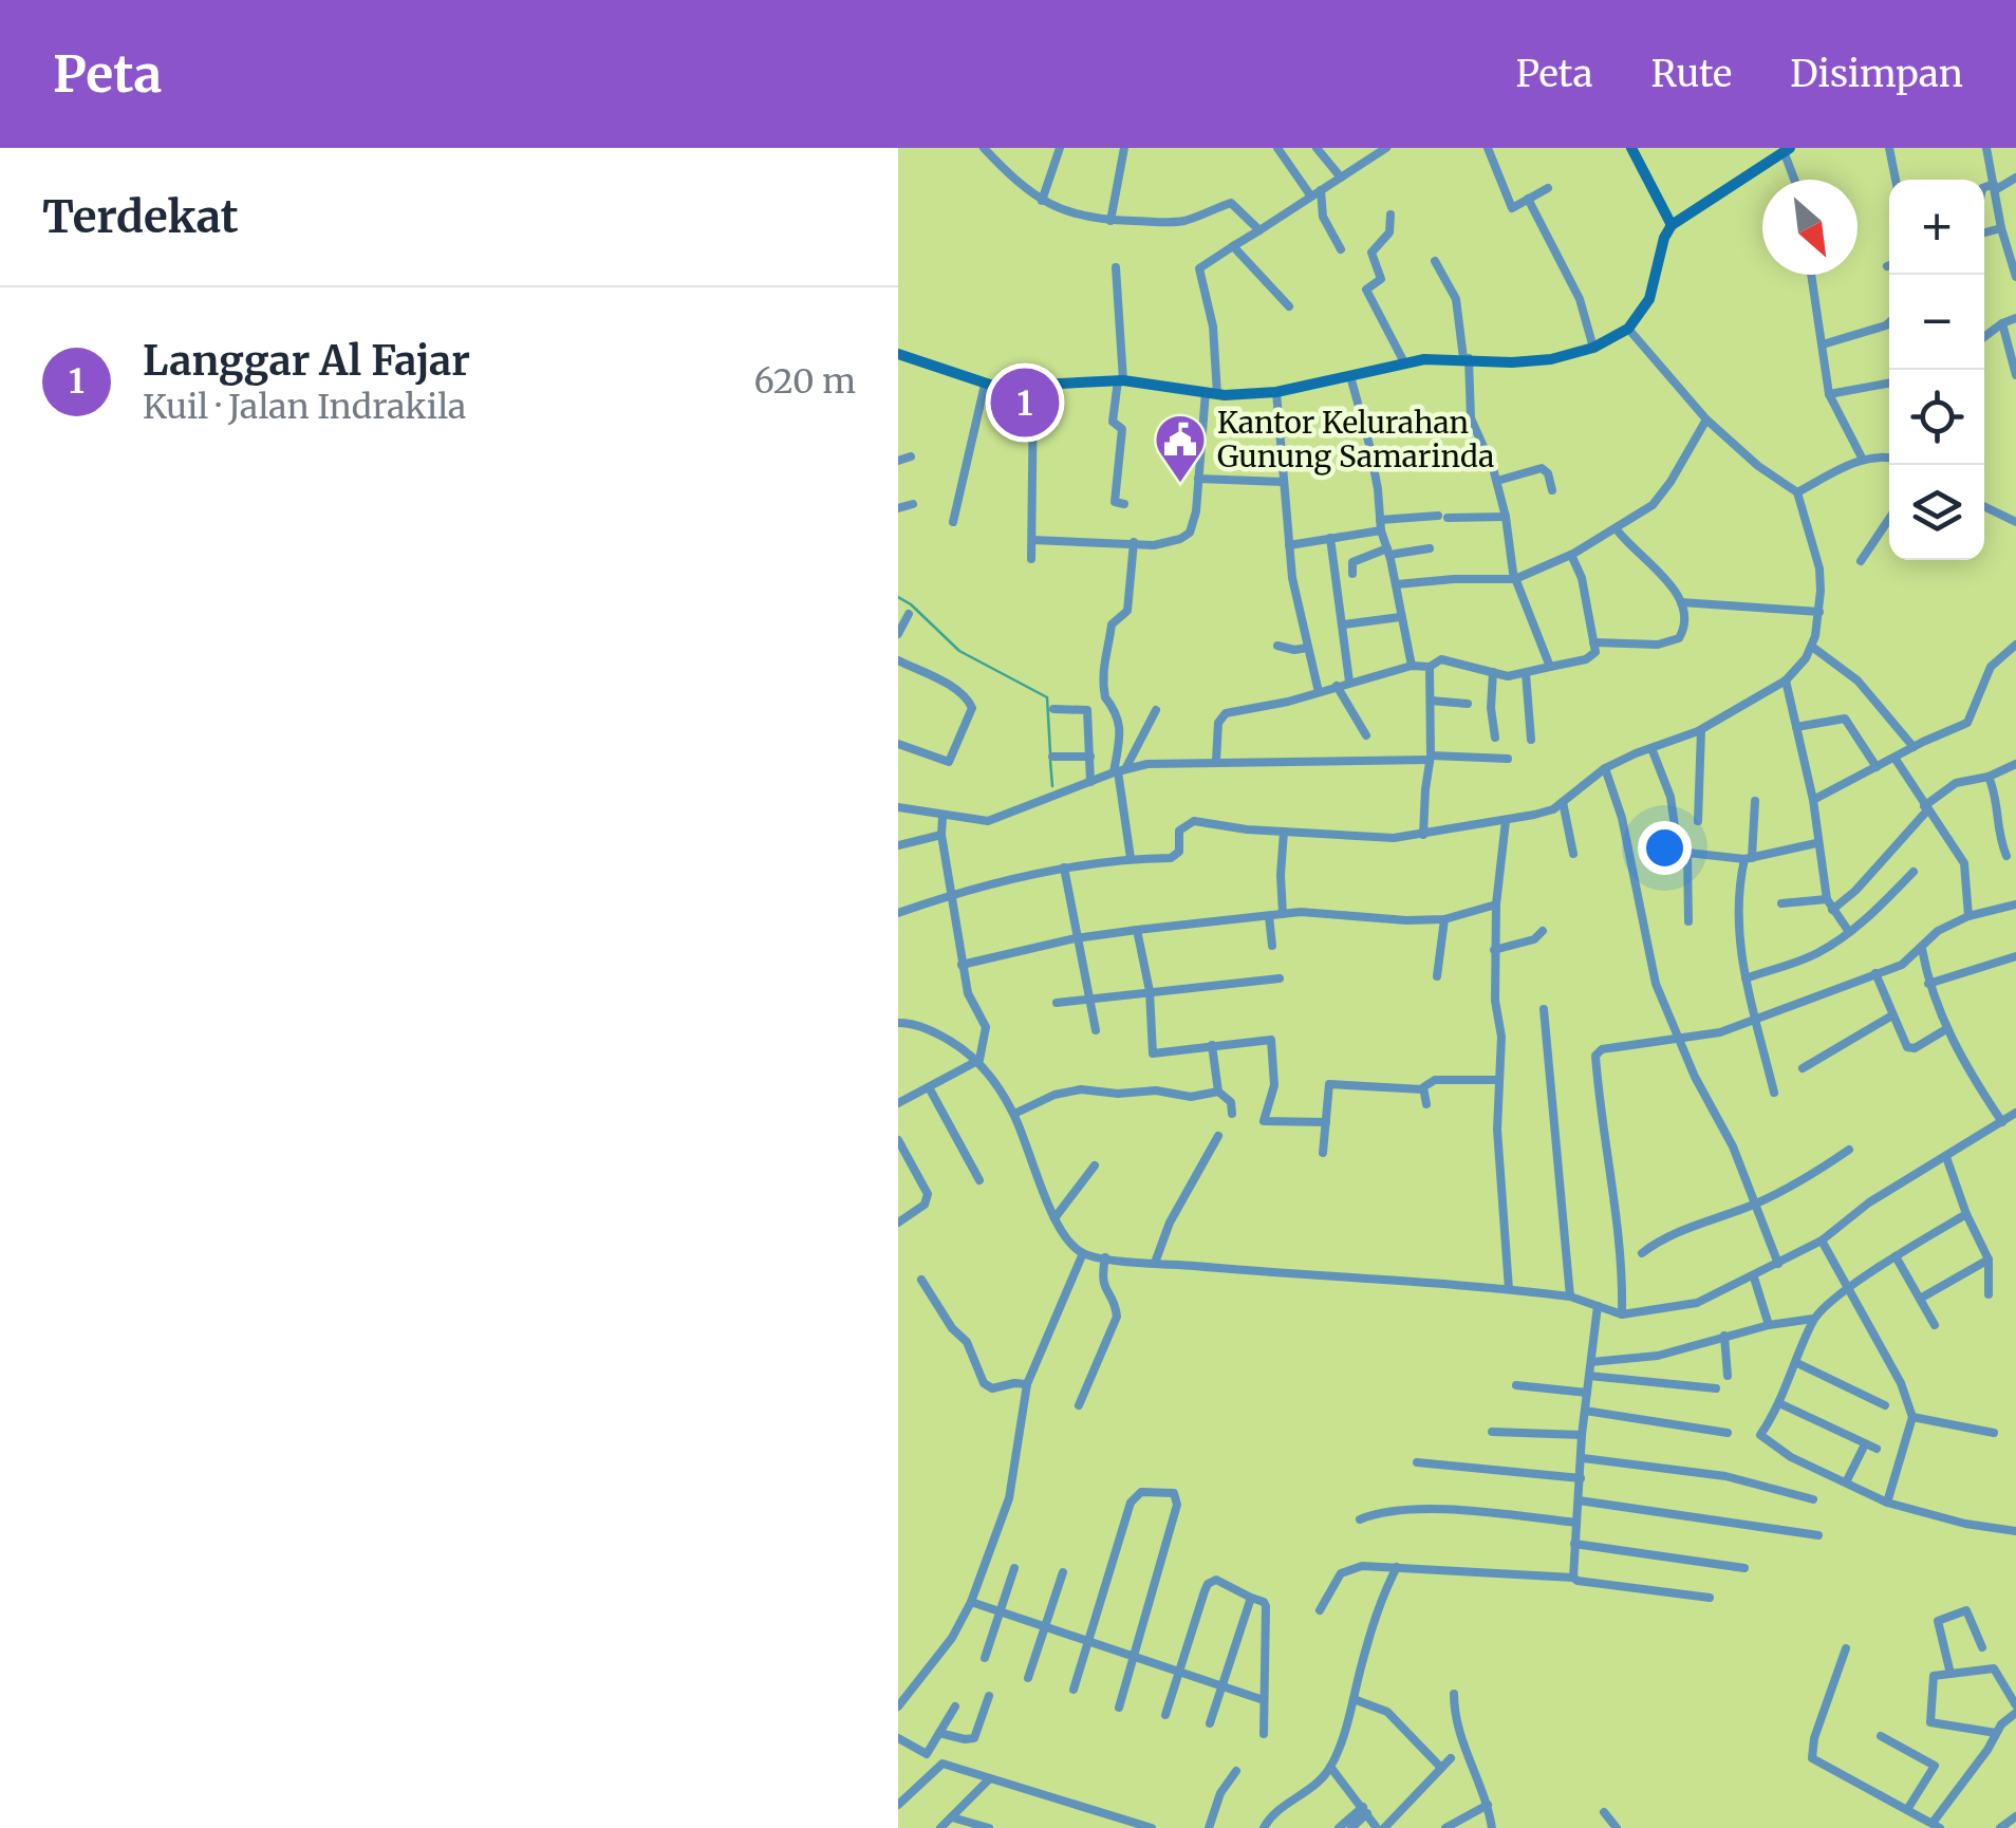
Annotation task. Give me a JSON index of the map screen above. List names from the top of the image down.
{
  "places": {
    "public building": ["Kantor Kelurahan Gunung Samarinda"]
  },
  "north": "bottom right",
  "page": {
    "header": "Peta",
    "nav": ["Peta", "Rute", "Disimpan"],
    "heading": "Terdekat",
    "map_buttons": ["+", "−"],
    "list": [
      {
        "mark": "1",
        "name": "Langgar Al Fajar",
        "note": "Kuil · Jalan Indrakila",
        "value": "620 m"
      }
    ],
    "pins": "1"
  }
}
